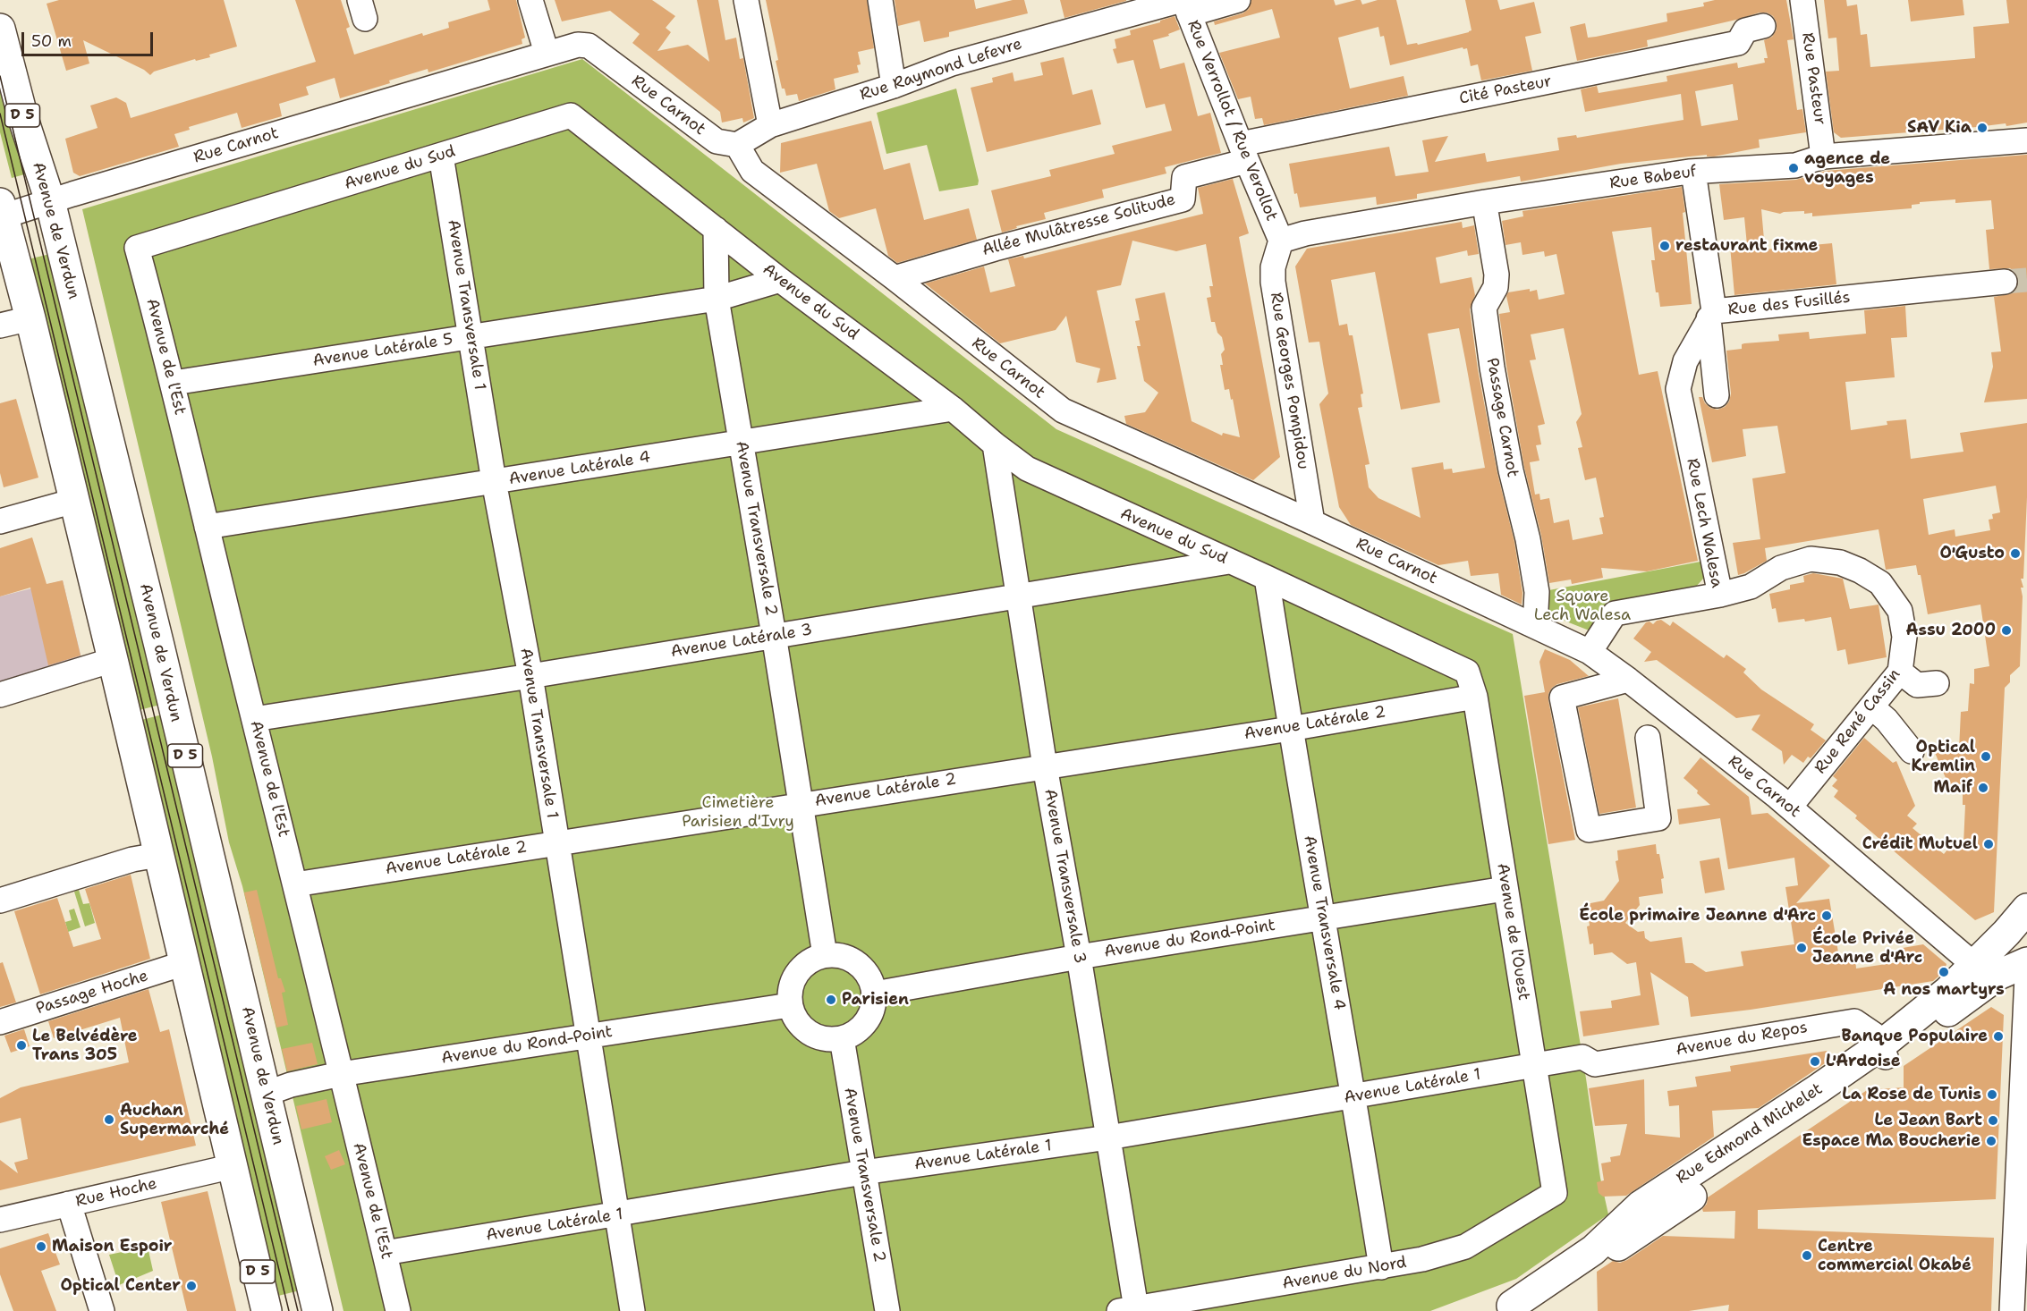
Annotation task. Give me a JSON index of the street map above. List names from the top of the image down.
{
  "streets": {
    "main road": ["D 5", "Avenue de Verdun", "Rue Edmond Michelet"],
    "street": [
      "Rue Raymond Lefevre",
      "Rue Pasteur",
      "Cité Pasteur",
      "Rue Carnot",
      "Rue Verrollot / Rue Verollot",
      "Avenue du Sud",
      "Rue Babeuf",
      "Allée Mulâtresse Solitude",
      "Rue des Fusillés",
      "Avenue Transversale 1",
      "Avenue Latérale 5",
      "Avenue de l'Est",
      "Rue Georges Pompidou",
      "Passage Carnot",
      "Avenue Latérale 4",
      "Rue Lech Walesa",
      "Avenue Transversale 2",
      "Avenue Latérale 3",
      "Rue René Cassin",
      "Avenue Latérale 2",
      "Avenue Transversale 3",
      "Avenue Transversale 4",
      "Avenue de l'Ouest",
      "Avenue du Rond-Point",
      "Passage Hoche",
      "Avenue du Repos",
      "Avenue Latérale 1",
      "Rue Hoche",
      "Avenue du Nord"
    ]
  },
  "crossings": [
    ["Rue Raymond Lefevre", "Rue Carnot"],
    ["Rue Raymond Lefevre", "Rue Verrollot / Rue Verollot"],
    ["Rue Pasteur", "Rue Babeuf"],
    ["Cité Pasteur", "Rue Verrollot / Rue Verollot"],
    ["Cité Pasteur", "Allée Mulâtresse Solitude"],
    ["Rue Carnot", "D 5"],
    ["Rue Carnot", "Allée Mulâtresse Solitude"],
    ["Rue Carnot", "Avenue de Verdun"],
    ["Rue Carnot", "Rue Georges Pompidou"],
    ["Rue Carnot", "Passage Carnot"],
    ["Rue Carnot", "Rue Lech Walesa"],
    ["Rue Carnot", "Rue René Cassin"],
    ["Rue Carnot", "Rue Edmond Michelet"],
    ["D 5", "Passage Hoche"],
    ["D 5", "Rue Hoche"],
    ["Rue Verrollot / Rue Verollot", "Rue Babeuf"],
    ["Rue Verrollot / Rue Verollot", "Allée Mulâtresse Solitude"],
    ["Rue Verrollot / Rue Verollot", "Rue Georges Pompidou"],
    ["Avenue du Sud", "Avenue Transversale 1"],
    ["Avenue du Sud", "Avenue Latérale 5"],
    ["Avenue du Sud", "Avenue de l'Est"],
    ["Avenue du Sud", "Avenue Latérale 4"],
    ["Avenue du Sud", "Avenue Transversale 2"],
    ["Avenue du Sud", "Avenue Latérale 3"],
    ["Avenue du Sud", "Avenue Transversale 3"],
    ["Avenue du Sud", "Avenue Transversale 4"],
    ["Avenue du Sud", "Avenue de l'Ouest"],
    ["Rue Babeuf", "Rue des Fusillés"],
    ["Rue Babeuf", "Rue Georges Pompidou"],
    ["Avenue de Verdun", "Avenue du Rond-Point"],
    ["Rue des Fusillés", "Rue Lech Walesa"],
    ["Avenue Transversale 1", "Avenue Latérale 5"],
    ["Avenue Transversale 1", "Avenue Latérale 4"],
    ["Avenue Transversale 1", "Avenue Latérale 3"],
    ["Avenue Transversale 1", "Avenue Latérale 2"],
    ["Avenue Transversale 1", "Avenue du Rond-Point"],
    ["Avenue Transversale 1", "Avenue Latérale 1"],
    ["Avenue Latérale 5", "Avenue de l'Est"],
    ["Avenue Latérale 5", "Avenue Transversale 2"],
    ["Avenue de l'Est", "Avenue Latérale 4"],
    ["Avenue de l'Est", "Avenue Latérale 3"],
    ["Avenue de l'Est", "Avenue Latérale 2"],
    ["Avenue de l'Est", "Avenue du Rond-Point"],
    ["Avenue de l'Est", "Avenue Latérale 1"],
    ["Avenue Latérale 4", "Avenue Transversale 2"],
    ["Rue Lech Walesa", "Rue René Cassin"],
    ["Avenue Transversale 2", "Avenue Latérale 3"],
    ["Avenue Transversale 2", "Avenue Latérale 2"],
    ["Avenue Transversale 2", "Avenue du Rond-Point"],
    ["Avenue Transversale 2", "Avenue Latérale 1"],
    ["Avenue Latérale 3", "Avenue Transversale 3"],
    ["Avenue Latérale 2", "Avenue Transversale 3"],
    ["Avenue Latérale 2", "Avenue Transversale 4"],
    ["Avenue Latérale 2", "Avenue de l'Ouest"],
    ["Avenue Transversale 3", "Avenue du Rond-Point"],
    ["Avenue Transversale 3", "Avenue Latérale 1"],
    ["Avenue Transversale 3", "Avenue du Nord"],
    ["Avenue Transversale 4", "Avenue du Rond-Point"],
    ["Avenue Transversale 4", "Avenue Latérale 1"],
    ["Avenue Transversale 4", "Avenue du Nord"],
    ["Avenue de l'Ouest", "Avenue du Rond-Point"],
    ["Avenue de l'Ouest", "Avenue Latérale 1"],
    ["Avenue de l'Ouest", "Avenue du Nord"],
    ["Avenue du Repos", "Avenue Latérale 1"],
    ["Avenue du Repos", "Rue Edmond Michelet"]
  ],
  "parks": ["Square Lech Walesa", "Cimetière Parisien d'Ivry"],
  "places": [
    "SAV Kia",
    "agence de voyages",
    "restaurant fixme",
    "O'Gusto",
    "Assu 2000",
    "Optical Kremlin",
    "Maif",
    "Crédit Mutuel",
    "École primaire Jeanne d'Arc",
    "École Privée Jeanne d'Arc",
    "A nos martyrs",
    "Parisien",
    "Banque Populaire",
    "Le Belvédère Trans 305",
    "L'Ardoise",
    "La Rose de Tunis",
    "Auchan Supermarché",
    "Le Jean Bart",
    "Espace Ma Boucherie",
    "Maison Espoir",
    "Centre commercial Okabé",
    "Optical Center"
  ],
  "scale_bar": "50 m"
}
